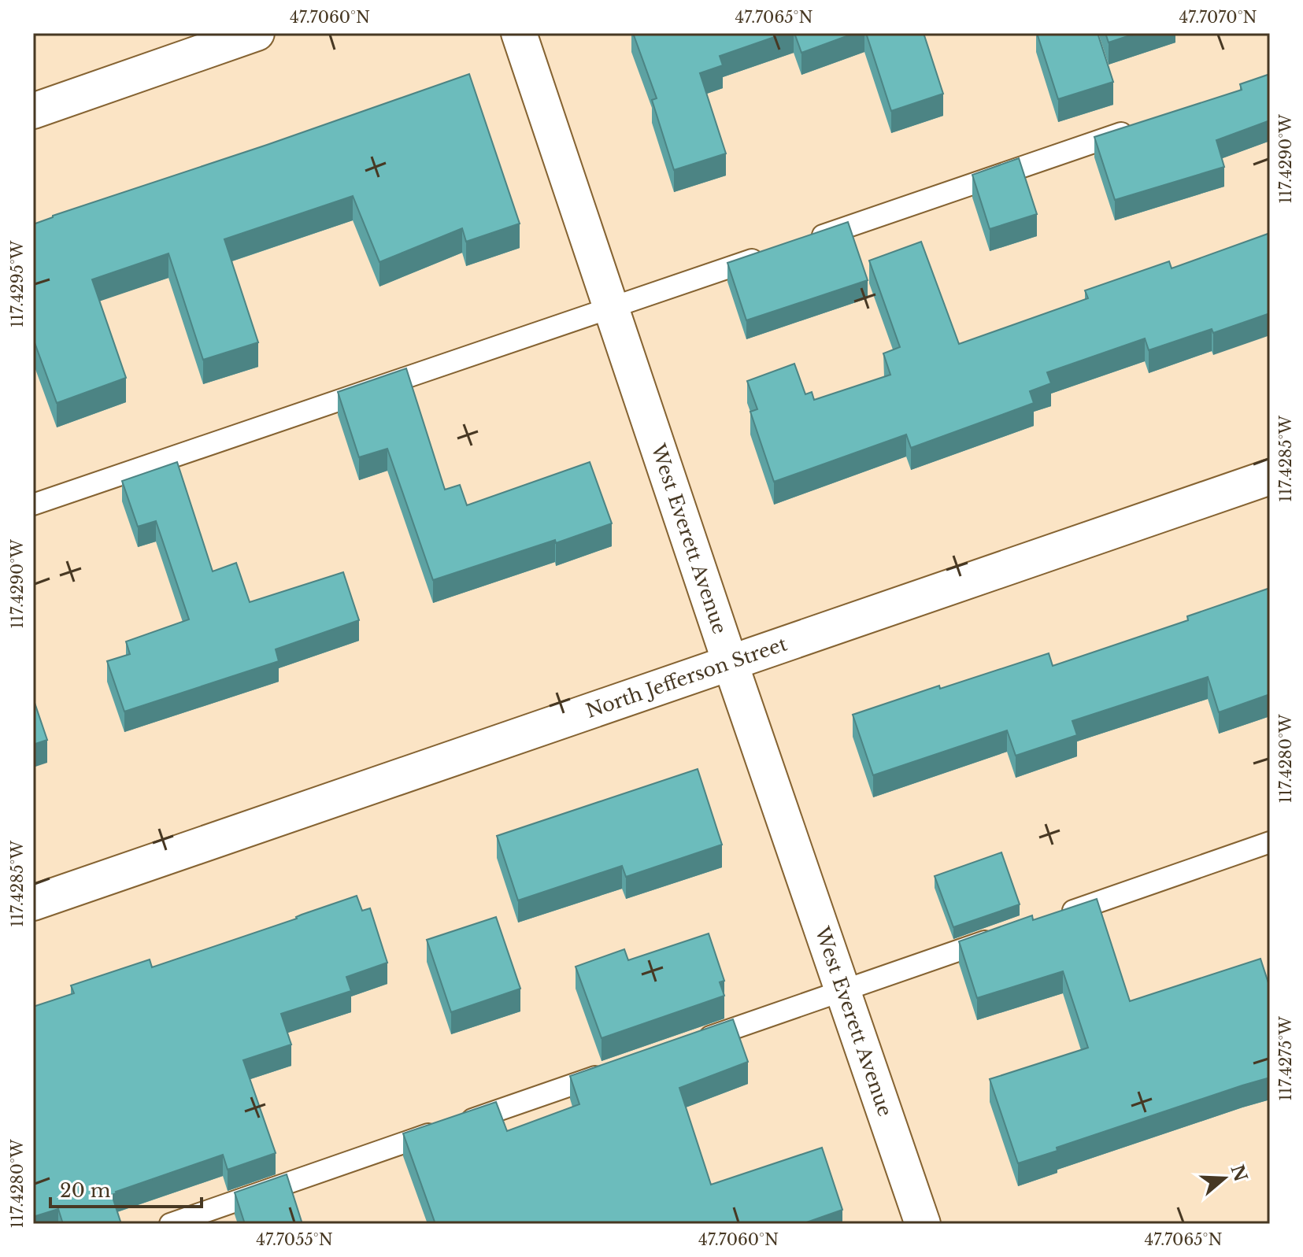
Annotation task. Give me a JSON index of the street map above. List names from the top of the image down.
{
  "streets": {
    "street": ["West Everett Avenue", "North Jefferson Street"]
  },
  "crossings": [
    ["West Everett Avenue", "North Jefferson Street"]
  ],
  "scale_bar": "20 m",
  "north": "right",
  "coordinates": [
    "47.7060°N",
    "47.7065°N",
    "47.7070°N",
    "117.4290°W",
    "117.4295°W",
    "117.4285°W",
    "117.4280°W",
    "117.4275°W",
    "47.7055°N"
  ]
}
